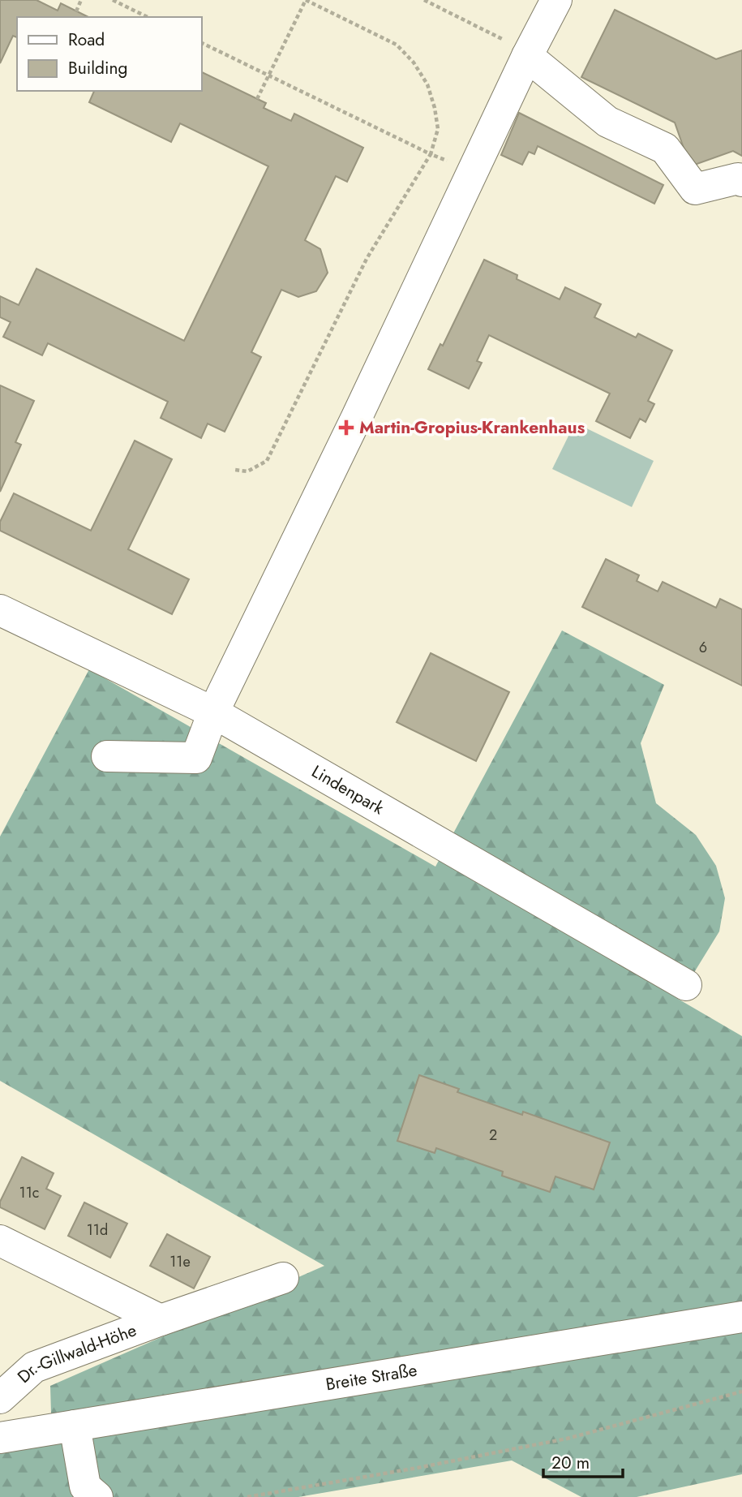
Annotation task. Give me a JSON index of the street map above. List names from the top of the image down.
{
  "streets": {
    "main road": ["Lindenpark", "Dr.-Gillwald-Höhe", "Breite Straße"]
  },
  "places": {
    "health": ["Martin-Gropius-Krankenhaus"]
  },
  "house_numbers": [
    "6",
    "2",
    "11c",
    "11d",
    "11e"
  ],
  "legend": ["Road", "Building"],
  "scale_bar": "20 m"
}
